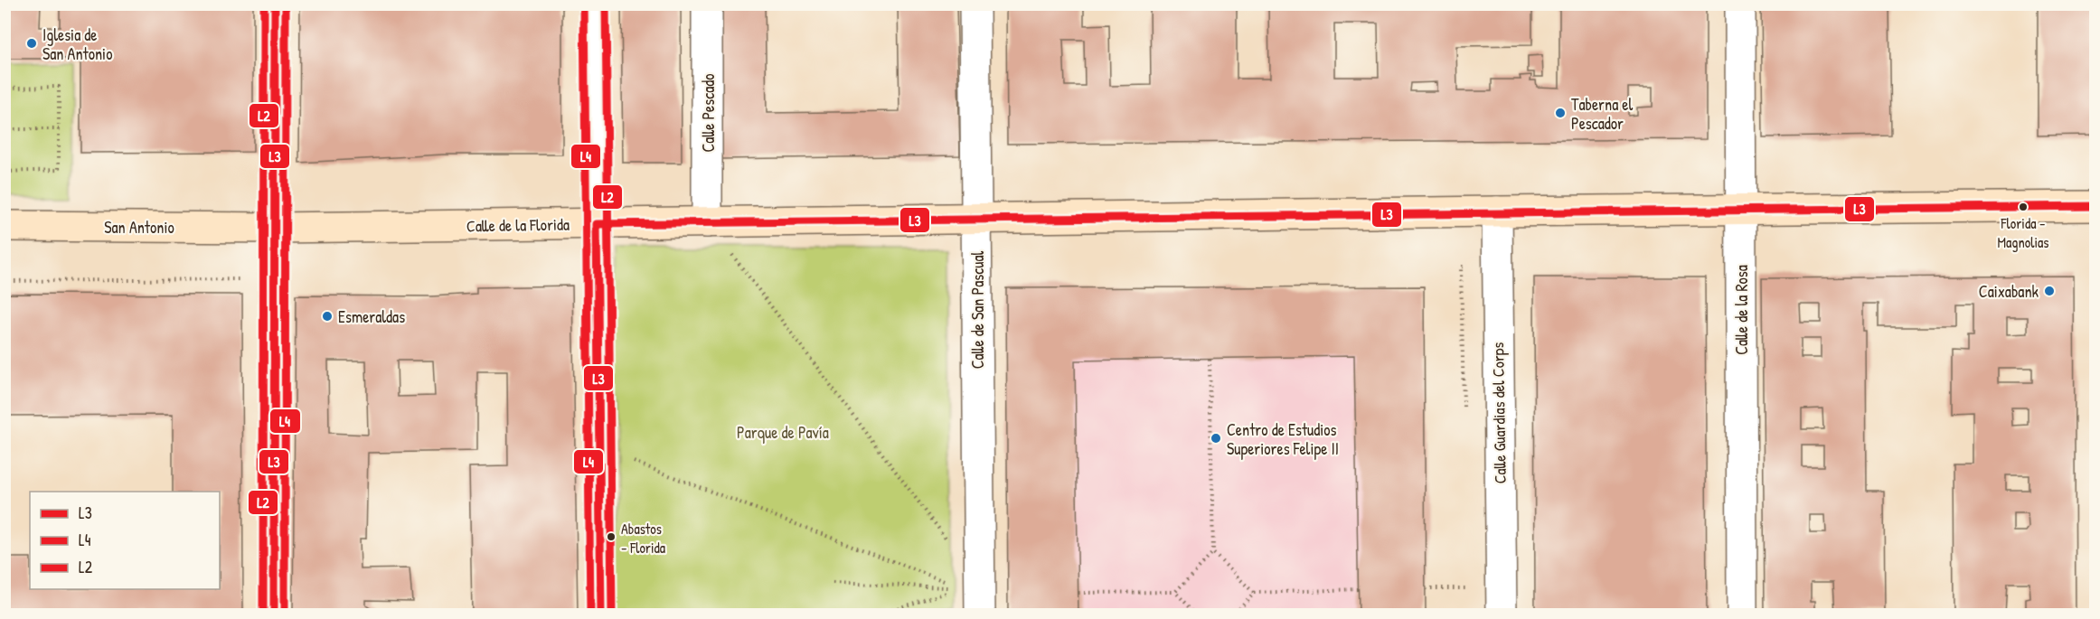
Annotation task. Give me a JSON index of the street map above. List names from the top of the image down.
{
  "streets": {
    "main road": ["Calle de la Florida", "San Antonio"],
    "street": [
      "Calle Pescado",
      "Calle de San Pascual",
      "Calle de la Rosa",
      "Calle Guardias del Corps"
    ]
  },
  "crossings": [
    ["Calle Pescado", "Calle de la Florida"],
    ["Calle de la Florida", "San Antonio"],
    ["Calle de la Florida", "Calle de San Pascual"],
    ["Calle de la Florida", "Calle de la Rosa"],
    ["Calle de la Florida", "Calle Guardias del Corps"]
  ],
  "parks": ["Parque de Pavía"],
  "places": [
    "Iglesia de San Antonio",
    "Taberna el Pescador",
    "Florida - Magnolias",
    "Caixabank",
    "Esmeraldas",
    "Centro de Estudios Superiores Felipe II",
    "Abastos - Florida"
  ],
  "lines": ["transit line L3", "transit line L4", "transit line L2"],
  "legend": ["L3", "L4", "L2"]
}
